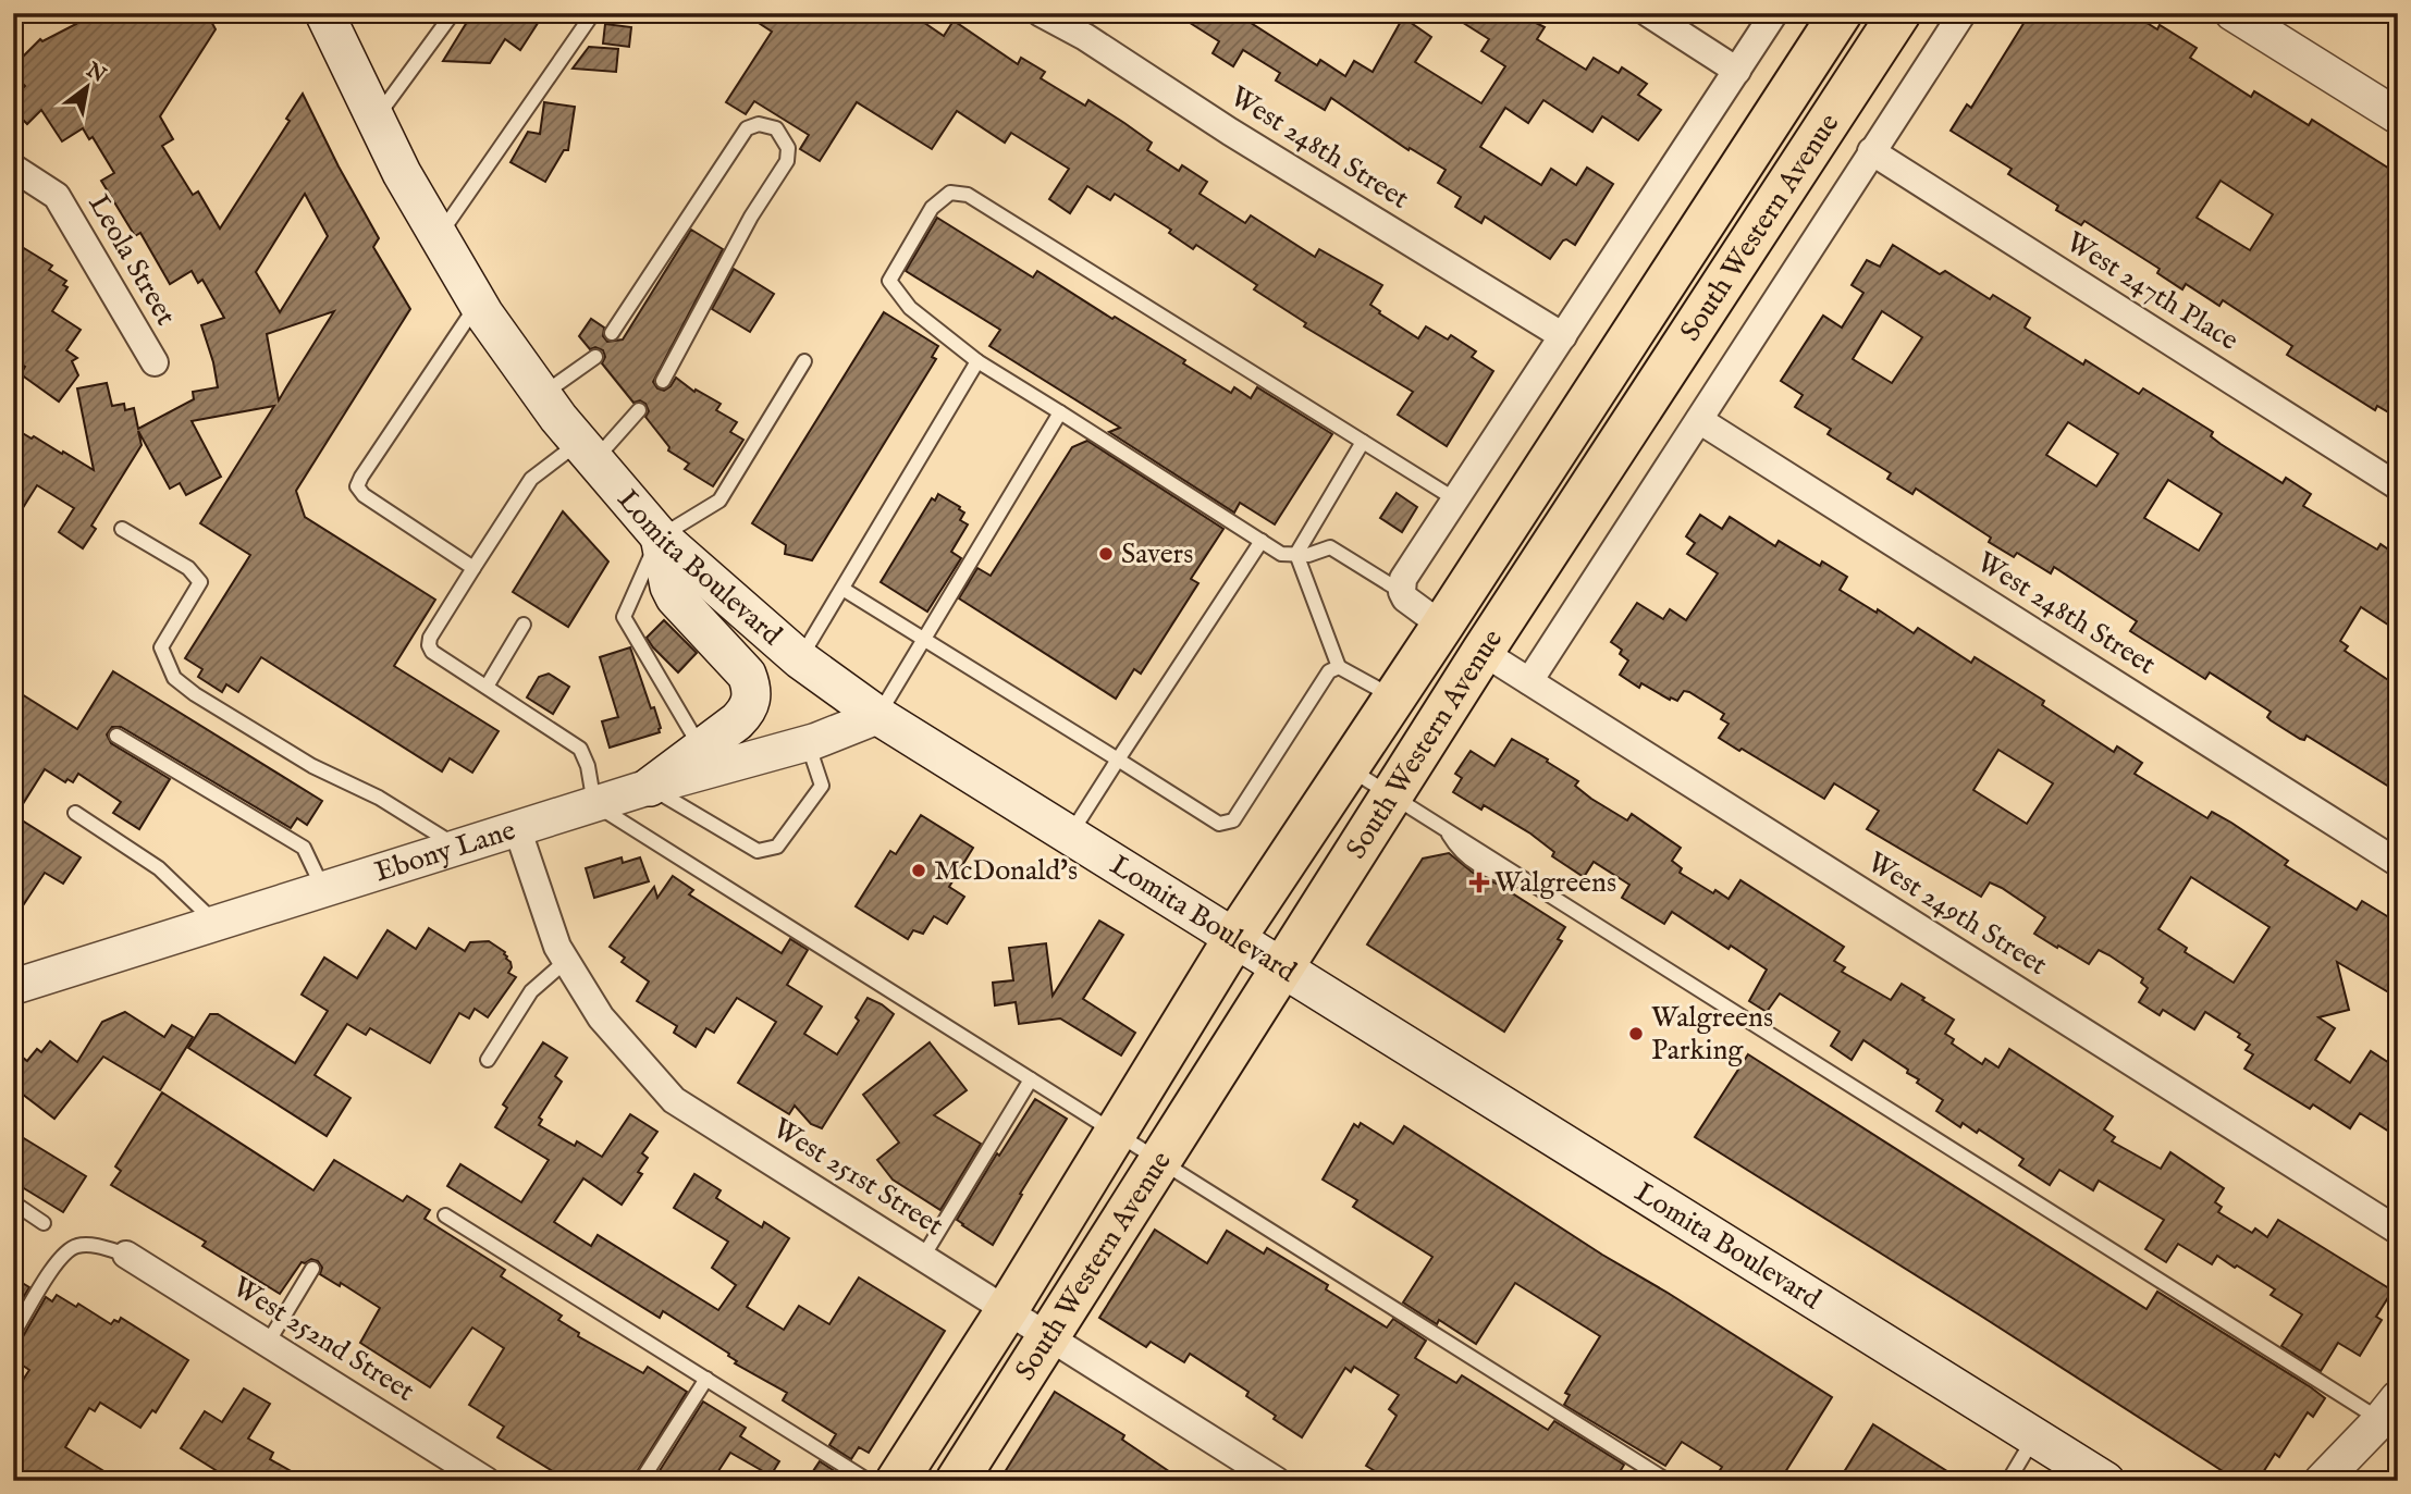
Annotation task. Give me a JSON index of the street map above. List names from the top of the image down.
{
  "streets": {
    "main road": ["South Western Avenue", "Lomita Boulevard"],
    "street": [
      "West 248th Street",
      "Leola Street",
      "West 247th Place",
      "Ebony Lane",
      "West 249th Street",
      "West 251st Street",
      "West 252nd Street"
    ]
  },
  "crossings": [
    ["West 248th Street", "South Western Avenue"],
    ["South Western Avenue", "West 247th Place"],
    ["South Western Avenue", "Lomita Boulevard"],
    ["South Western Avenue", "West 249th Street"],
    ["South Western Avenue", "West 251st Street"],
    ["Lomita Boulevard", "Ebony Lane"],
    ["Ebony Lane", "West 251st Street"]
  ],
  "places": {
    "other": ["Savers", "McDonald's", "Walgreens Parking"],
    "health": ["Walgreens"]
  },
  "north": "top right"
}
